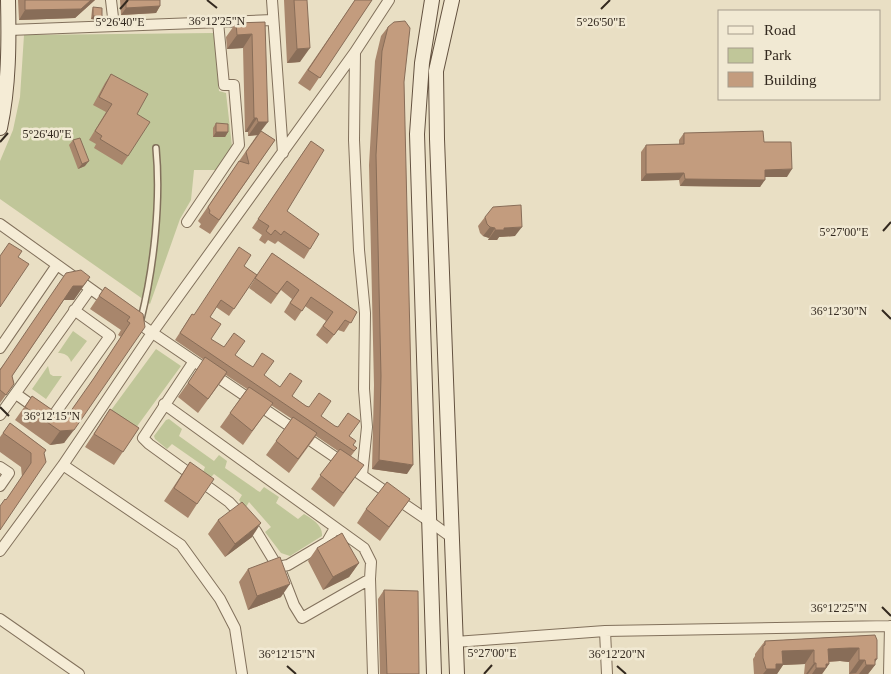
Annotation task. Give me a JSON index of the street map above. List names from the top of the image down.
{
  "legend": ["Road", "Park", "Building"],
  "coordinates": [
    "36°12'25\"N",
    "5°26'40\"E",
    "5°26'50\"E",
    "5°27'00\"E",
    "36°12'30\"N",
    "36°12'15\"N",
    "36°12'20\"N"
  ]
}
